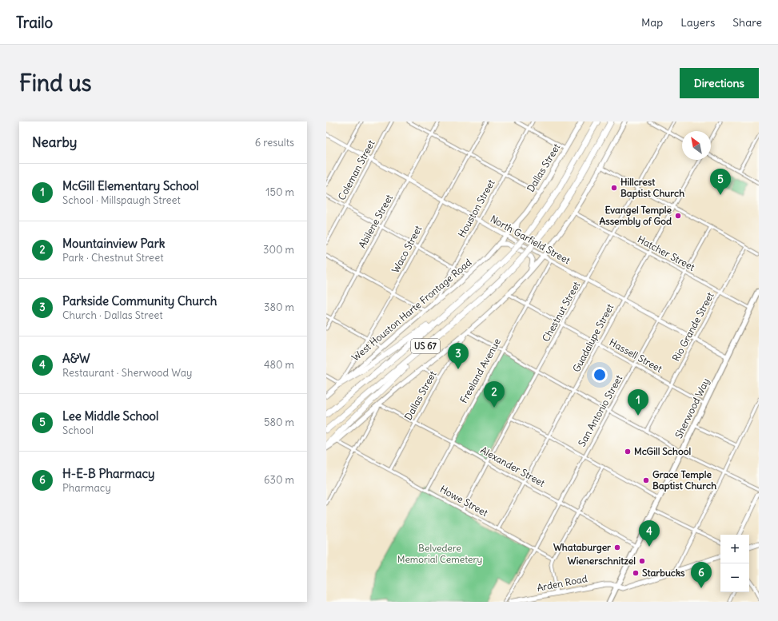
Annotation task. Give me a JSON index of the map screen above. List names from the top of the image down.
{
  "streets": {
    "highway": ["US 67"],
    "main road": [
      "Dallas Street",
      "West Houston Harte Frontage Road",
      "Sherwood Way",
      "Arden Road"
    ],
    "street": [
      "Coleman Street",
      "Houston Street",
      "Abilene Street",
      "North Garfield Street",
      "Waco Street",
      "Hatcher Street",
      "Chestnut Street",
      "Rio Grande Street",
      "Guadalupe Street",
      "Hassell Street",
      "Freeland Avenue",
      "San Antonio Street",
      "Alexander Street",
      "Howe Street"
    ]
  },
  "crossings": [
    ["Dallas Street", "North Garfield Street"],
    ["Dallas Street", "West Houston Harte Frontage Road"],
    ["Dallas Street", "Alexander Street"],
    ["Dallas Street", "Howe Street"],
    ["Coleman Street", "North Garfield Street"],
    ["Houston Street", "North Garfield Street"],
    ["Houston Street", "West Houston Harte Frontage Road"],
    ["Abilene Street", "North Garfield Street"],
    ["North Garfield Street", "Waco Street"],
    ["North Garfield Street", "West Houston Harte Frontage Road"],
    ["North Garfield Street", "Chestnut Street"],
    ["North Garfield Street", "Rio Grande Street"],
    ["North Garfield Street", "Guadalupe Street"],
    ["North Garfield Street", "Freeland Avenue"],
    ["North Garfield Street", "Sherwood Way"],
    ["North Garfield Street", "San Antonio Street"],
    ["Waco Street", "West Houston Harte Frontage Road"],
    ["Hatcher Street", "Chestnut Street"],
    ["Hatcher Street", "Rio Grande Street"],
    ["Hatcher Street", "Guadalupe Street"],
    ["Hatcher Street", "Sherwood Way"],
    ["Hatcher Street", "San Antonio Street"],
    ["Chestnut Street", "Hassell Street"],
    ["Chestnut Street", "Alexander Street"],
    ["Chestnut Street", "Howe Street"],
    ["Rio Grande Street", "Hassell Street"],
    ["Guadalupe Street", "Hassell Street"],
    ["Guadalupe Street", "Alexander Street"],
    ["Guadalupe Street", "Howe Street"],
    ["Hassell Street", "Freeland Avenue"],
    ["Hassell Street", "Sherwood Way"],
    ["Hassell Street", "San Antonio Street"],
    ["Freeland Avenue", "Alexander Street"],
    ["Freeland Avenue", "Howe Street"],
    ["Sherwood Way", "Alexander Street"],
    ["Sherwood Way", "Arden Road"],
    ["San Antonio Street", "Alexander Street"],
    ["San Antonio Street", "Howe Street"]
  ],
  "parks": ["Belvedere Memorial Cemetery"],
  "places": [
    "Hillcrest Baptist Church",
    "Evangel Temple Assembly of God",
    "McGill School",
    "Grace Temple Baptist Church",
    "Whataburger",
    "Wienerschnitzel",
    "Starbucks"
  ],
  "north": "top left",
  "page": {
    "header": "Trailo",
    "nav": ["Map", "Layers", "Share"],
    "buttons": "Directions",
    "title": "Find us",
    "heading": ["Nearby", "6 results"],
    "list": [
      {
        "mark": "1",
        "name": "McGill Elementary School",
        "note": "School · Millspaugh Street",
        "value": "150 m"
      },
      {
        "mark": "2",
        "name": "Mountainview Park",
        "note": "Park · Chestnut Street",
        "value": "300 m"
      },
      {
        "mark": "3",
        "name": "Parkside Community Church",
        "note": "Church · Dallas Street",
        "value": "380 m"
      },
      {
        "mark": "4",
        "name": "A&W",
        "note": "Restaurant · Sherwood Way",
        "value": "480 m"
      },
      {
        "mark": "5",
        "name": "Lee Middle School",
        "note": "School",
        "value": "580 m"
      },
      {
        "mark": "6",
        "name": "H-E-B Pharmacy",
        "note": "Pharmacy",
        "value": "630 m"
      }
    ],
    "pins": [
      "5",
      "3",
      "2",
      "1",
      "4",
      "6"
    ],
    "map_buttons": ["+", "−"]
  }
}
